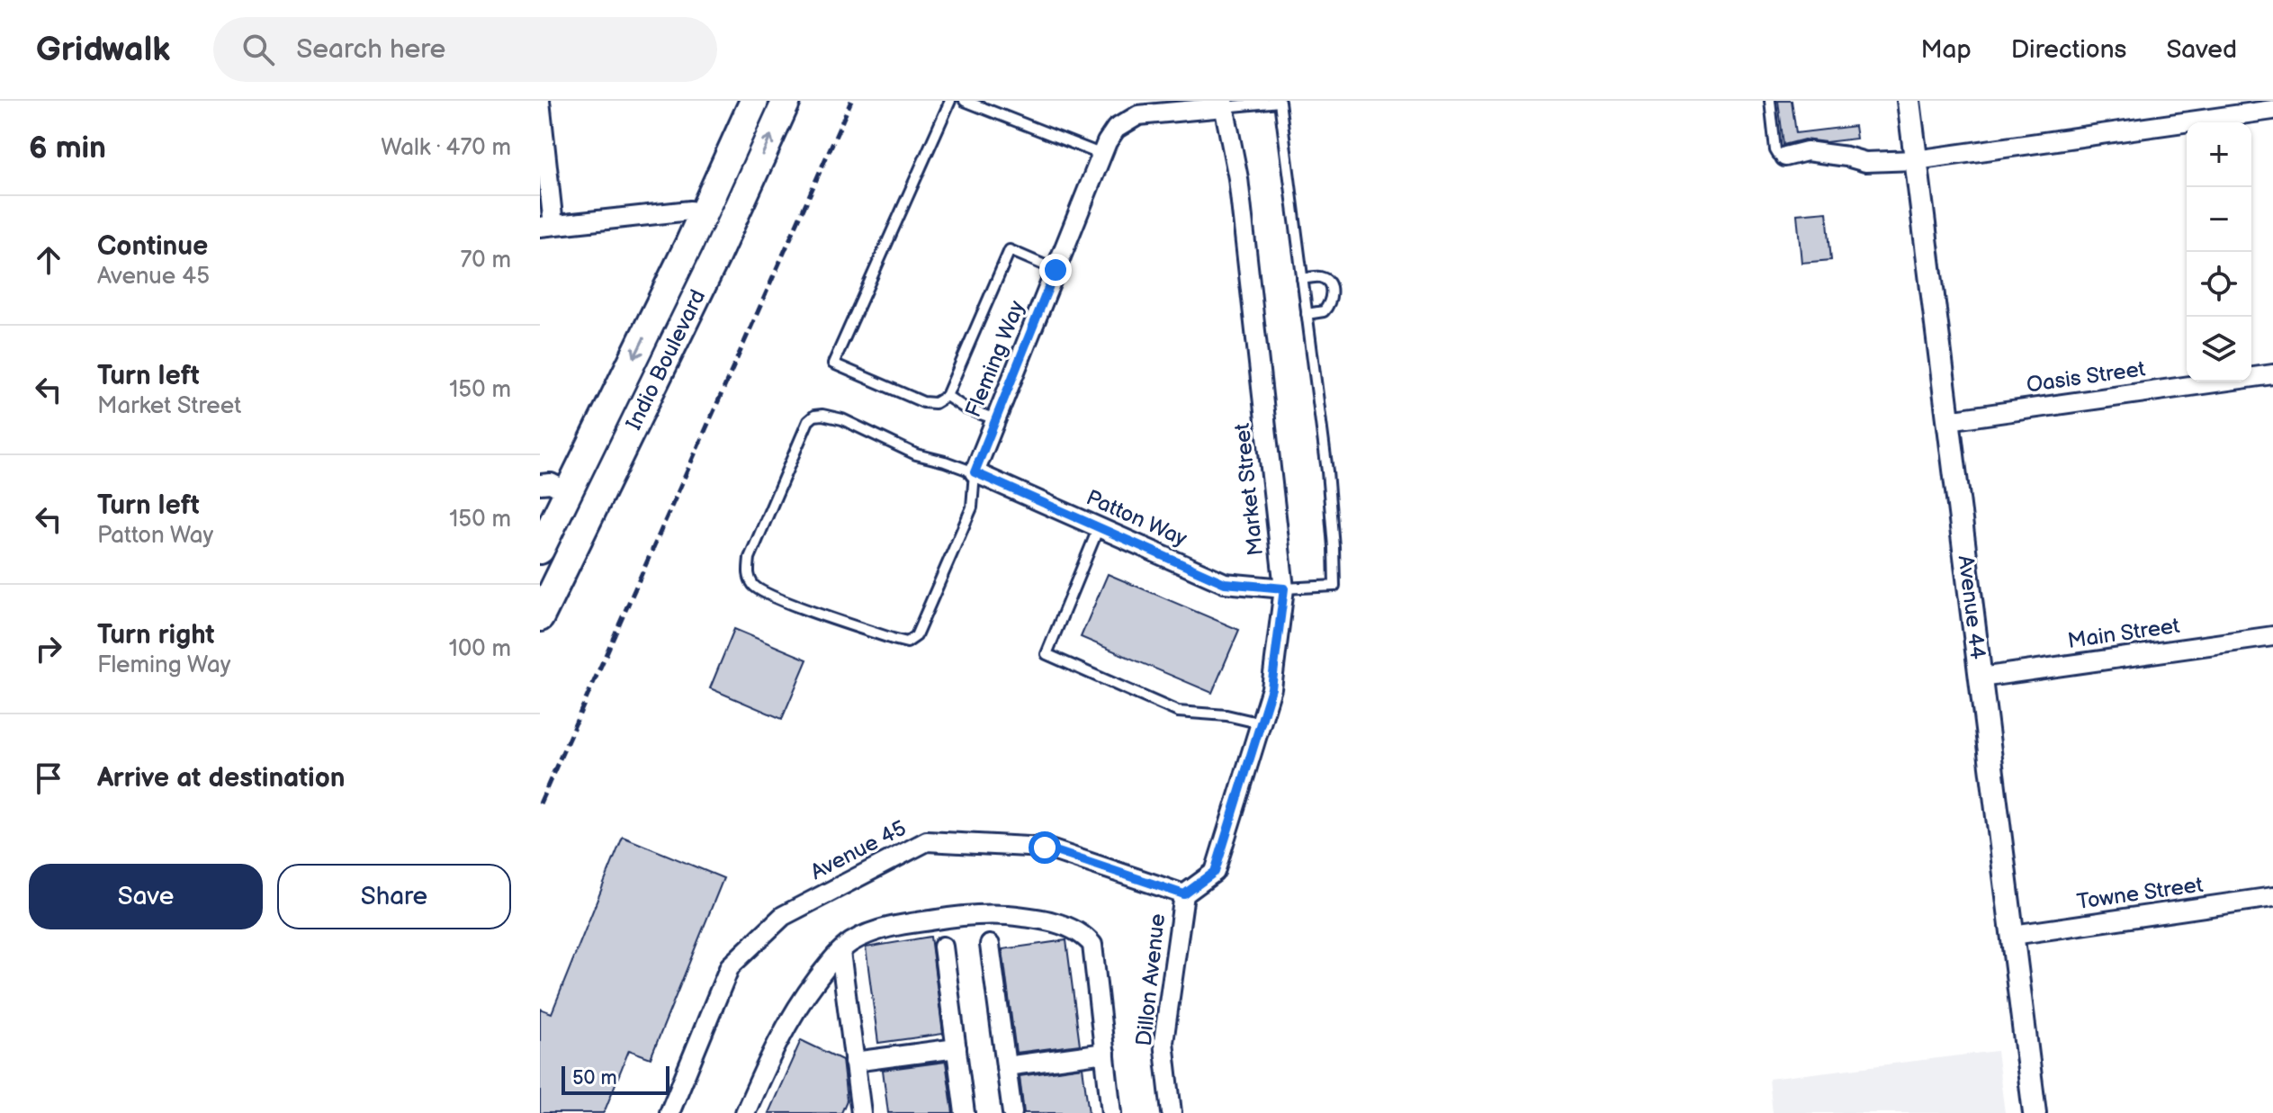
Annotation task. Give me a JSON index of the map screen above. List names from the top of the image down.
{
  "streets": {
    "main road": ["Indio Boulevard"],
    "street": [
      "Fleming Way",
      "Oasis Street",
      "Market Street",
      "Patton Way",
      "Avenue 44",
      "Main Street",
      "Avenue 45",
      "Towne Street",
      "Dillon Avenue"
    ]
  },
  "crossings": [
    ["Fleming Way", "Market Street"],
    ["Fleming Way", "Patton Way"],
    ["Oasis Street", "Avenue 44"],
    ["Market Street", "Patton Way"],
    ["Market Street", "Avenue 45"],
    ["Market Street", "Dillon Avenue"],
    ["Avenue 44", "Main Street"],
    ["Avenue 44", "Towne Street"],
    ["Avenue 45", "Dillon Avenue"]
  ],
  "scale_bar": "50 m",
  "page": {
    "header": "Gridwalk",
    "search": "Search here",
    "nav": ["Map", "Directions", "Saved"],
    "heading": ["6 min", "Walk · 470 m"],
    "map_buttons": ["+", "−"],
    "list": [
      ["Continue", "Avenue 45", "70 m"],
      ["Turn left", "Market Street", "150 m"],
      ["Turn left", "Patton Way", "150 m"],
      ["Turn right", "Fleming Way", "100 m"],
      "Arrive at destination"
    ],
    "buttons": ["Save", "Share"],
    "scale": "50 m"
  }
}
